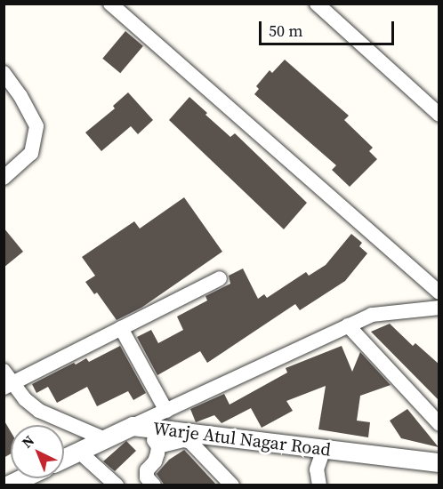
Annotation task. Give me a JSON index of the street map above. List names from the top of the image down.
{
  "streets": {
    "street": ["Warje Atul Nagar Road"]
  },
  "scale_bar": "50 m",
  "north": "top left"
}
